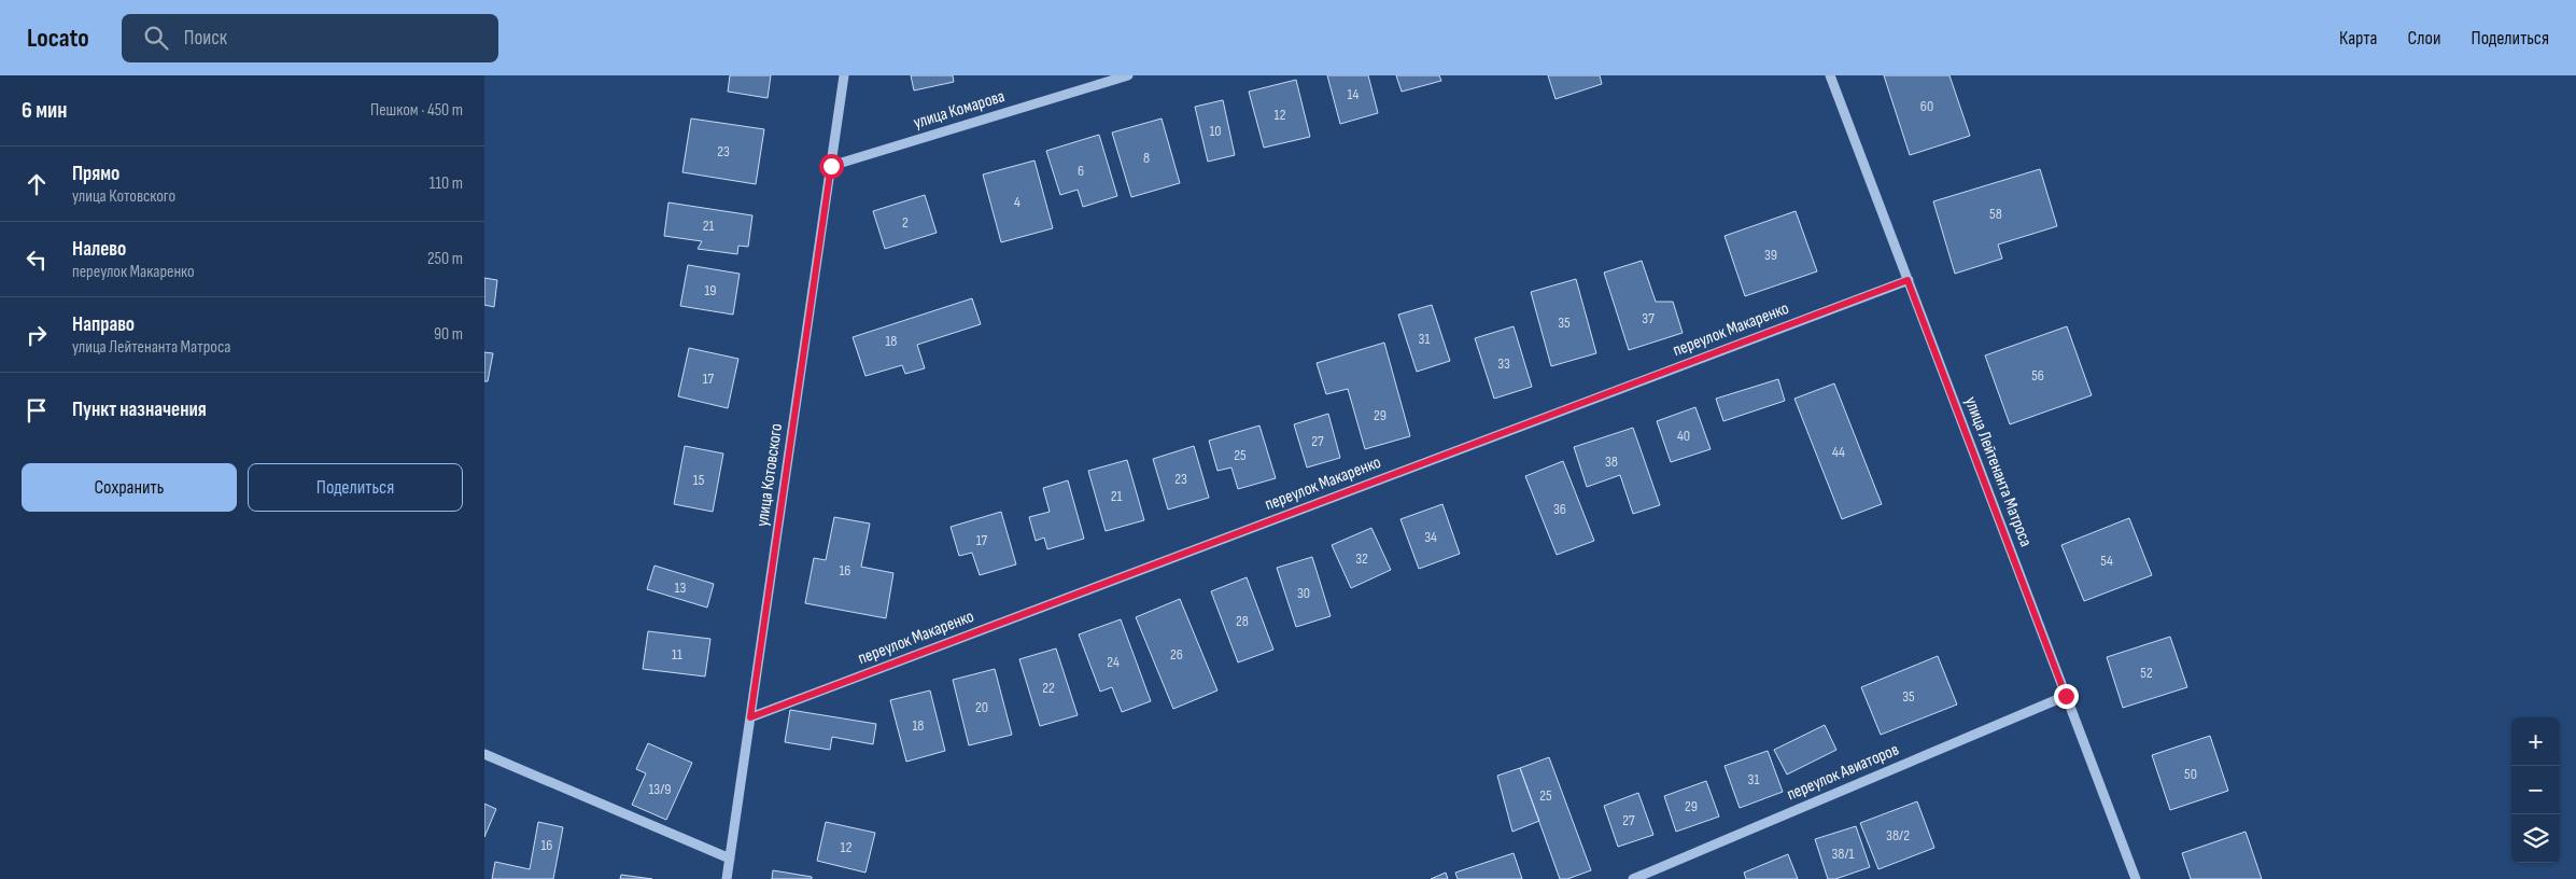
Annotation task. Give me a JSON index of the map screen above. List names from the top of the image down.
{
  "streets": {
    "street": [
      "улица Комарова",
      "переулок Макаренко",
      "улица Лейтенанта Матроса",
      "улица Котовского",
      "переулок Авиаторов"
    ]
  },
  "crossings": [
    ["улица Комарова", "улица Котовского"],
    ["переулок Макаренко", "улица Лейтенанта Матроса"],
    ["переулок Макаренко", "улица Котовского"],
    ["улица Лейтенанта Матроса", "переулок Авиаторов"]
  ],
  "house_numbers": [
    "14",
    "60",
    "12",
    "10",
    "23",
    "8",
    "6",
    "4",
    "58",
    "2",
    "21",
    "39",
    "19",
    "37",
    "35",
    "31",
    "18",
    "33",
    "56",
    "17",
    "29",
    "40",
    "27",
    "44",
    "25",
    "38",
    "23",
    "15",
    "21",
    "36",
    "34",
    "17",
    "32",
    "54",
    "16",
    "13",
    "30",
    "28",
    "11",
    "26",
    "24",
    "52",
    "22",
    "35",
    "20",
    "18",
    "50",
    "31",
    "13/9",
    "25",
    "29",
    "27",
    "38/2",
    "16",
    "12",
    "38/1"
  ],
  "page": {
    "header": "Locato",
    "search": "Поиск",
    "nav": ["Карта", "Слои", "Поделиться"],
    "heading": ["6 мин", "Пешком · 450 m"],
    "list": [
      ["Прямо", "улица Котовского", "110 m"],
      ["Налево", "переулок Макаренко", "250 m"],
      ["Направо", "улица Лейтенанта Матроса", "90 m"],
      "Пункт назначения"
    ],
    "buttons": ["Сохранить", "Поделиться"],
    "map_buttons": ["+", "−"]
  }
}
